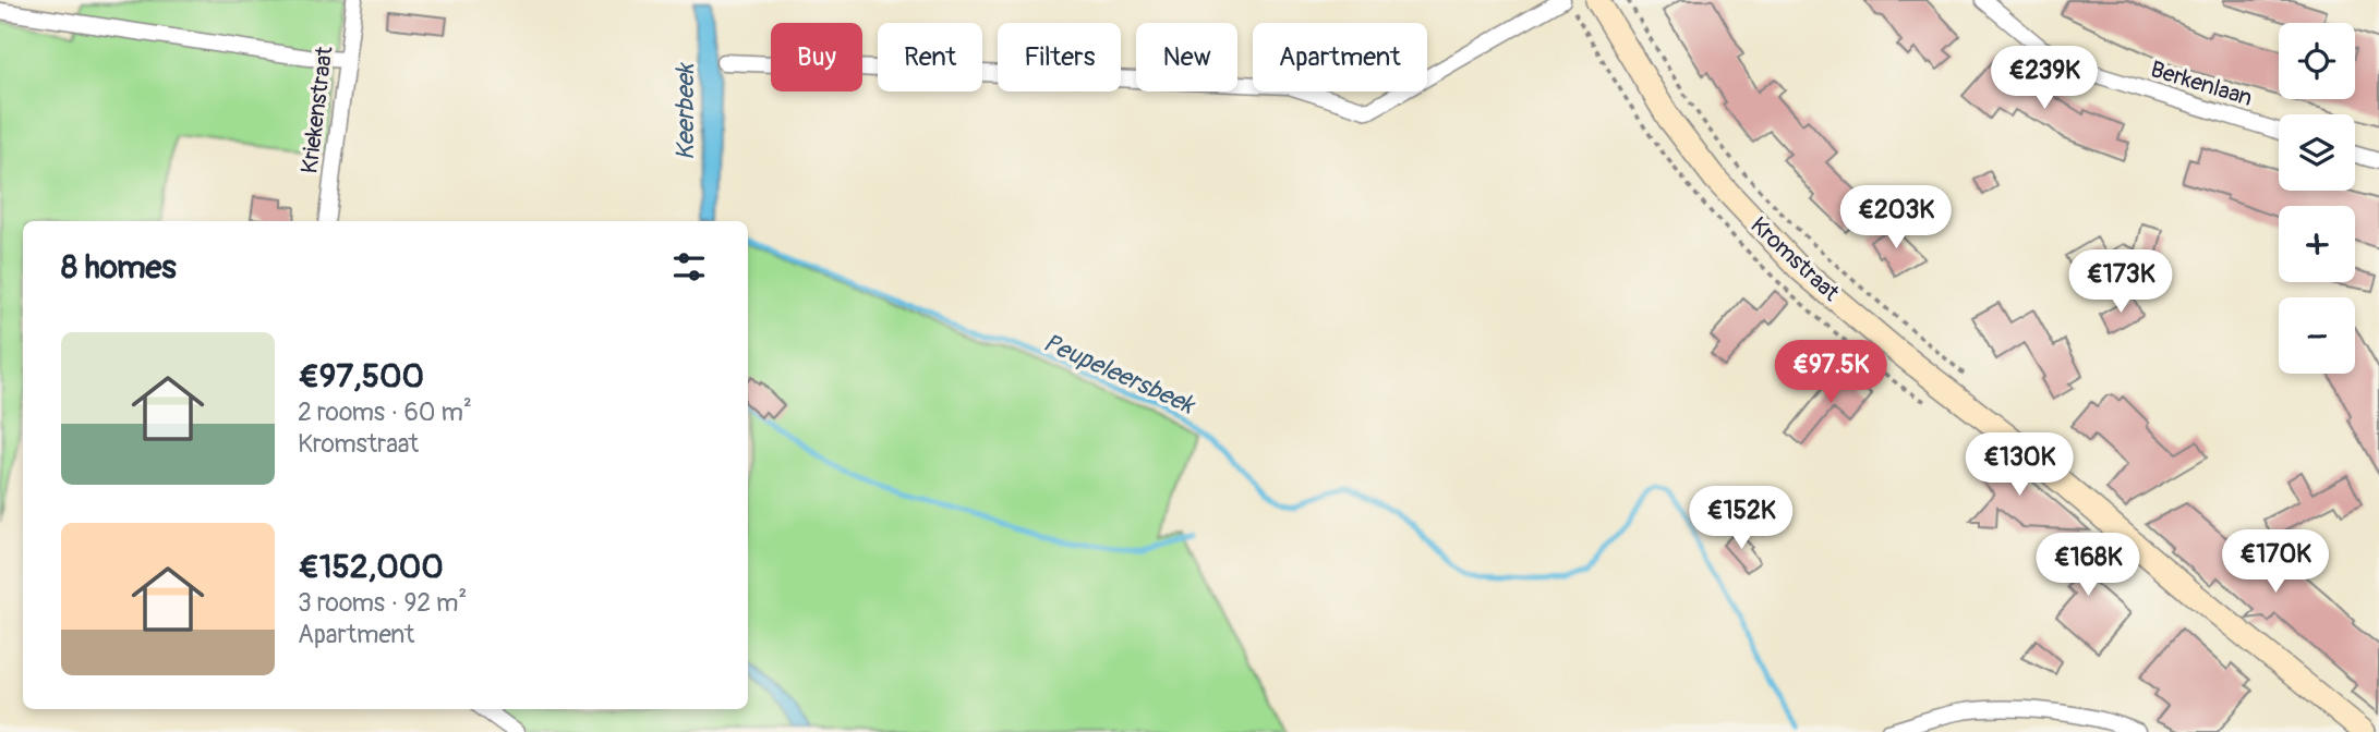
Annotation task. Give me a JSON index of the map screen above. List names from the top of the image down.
{
  "streets": {
    "main road": ["Kromstraat"],
    "street": ["Berkenlaan", "Kriekenstraat"]
  },
  "water": ["Keerbeek", "Peupeleersbeek"],
  "page": {
    "map_buttons": ["+", "−"],
    "chip": [
      "Buy",
      "Rent",
      "Filters",
      "New",
      "Apartment"
    ],
    "price": [
      "€239K",
      "€203K",
      "€173K",
      "€97.5K",
      "€130K",
      "€152K",
      "€170K",
      "€168K"
    ],
    "heading": "8 homes",
    "list": [
      {
        "name": "€97,500",
        "note": "2 rooms · 60 m² · Kromstraat"
      },
      {
        "name": "€152,000",
        "note": "3 rooms · 92 m² · Apartment"
      }
    ]
  }
}
